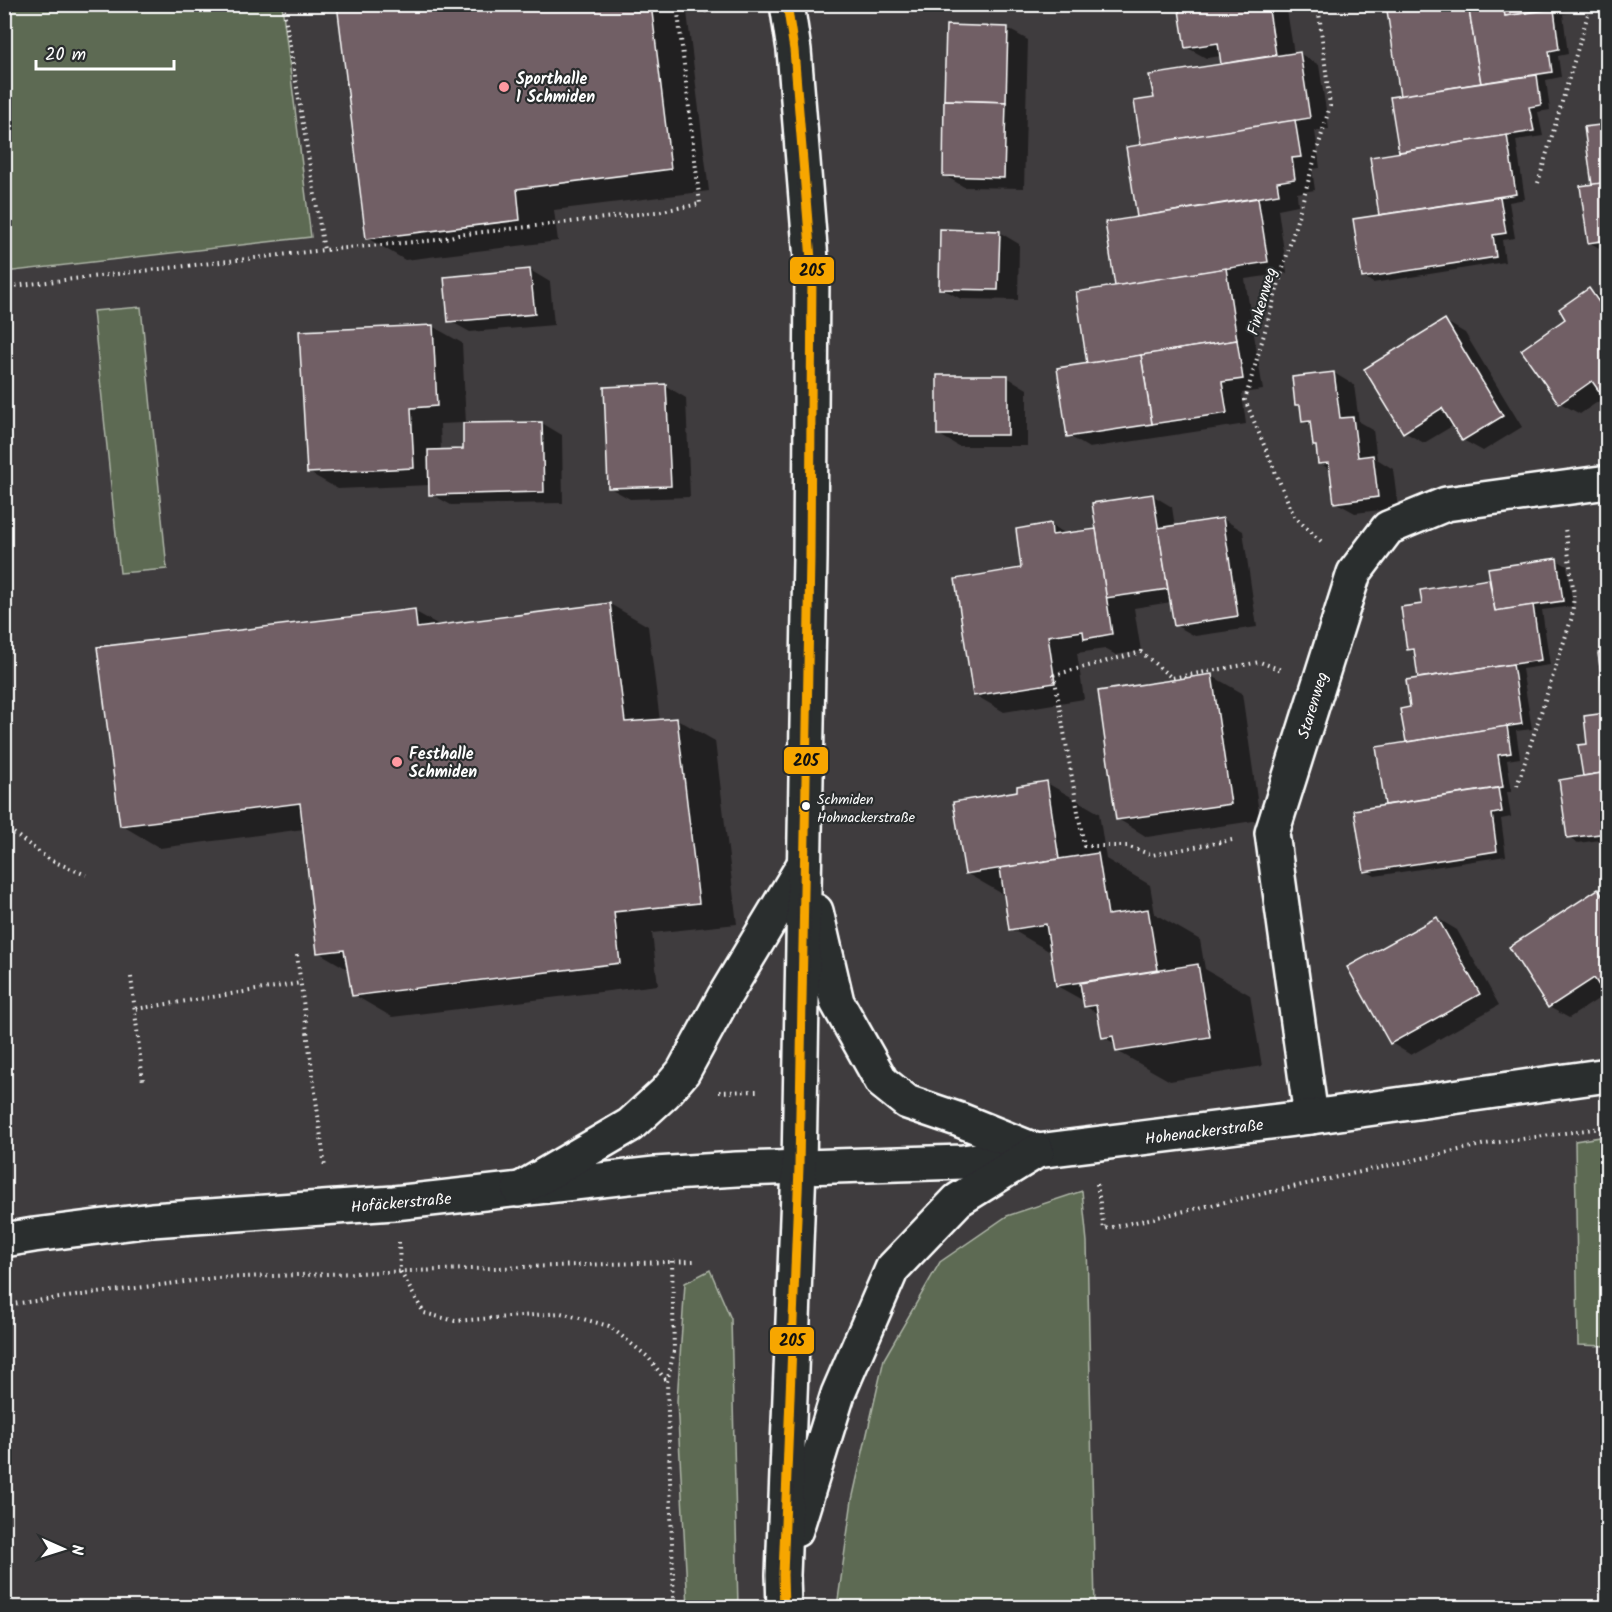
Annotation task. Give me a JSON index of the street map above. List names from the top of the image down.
{
  "streets": {
    "street": ["Starenweg", "Hohenackerstraße", "Hofäckerstraße"],
    "path": ["Finkenweg"]
  },
  "crossings": [
    ["Finkenweg", "Starenweg"],
    ["Starenweg", "Hohenackerstraße"],
    ["Hohenackerstraße", "Hofäckerstraße"]
  ],
  "places": ["Sporthalle 1 Schmiden", "Festhalle Schmiden", "Schmiden Hohnackerstraße"],
  "lines": ["transit line 205"],
  "scale_bar": "20 m",
  "north": "right"
}
